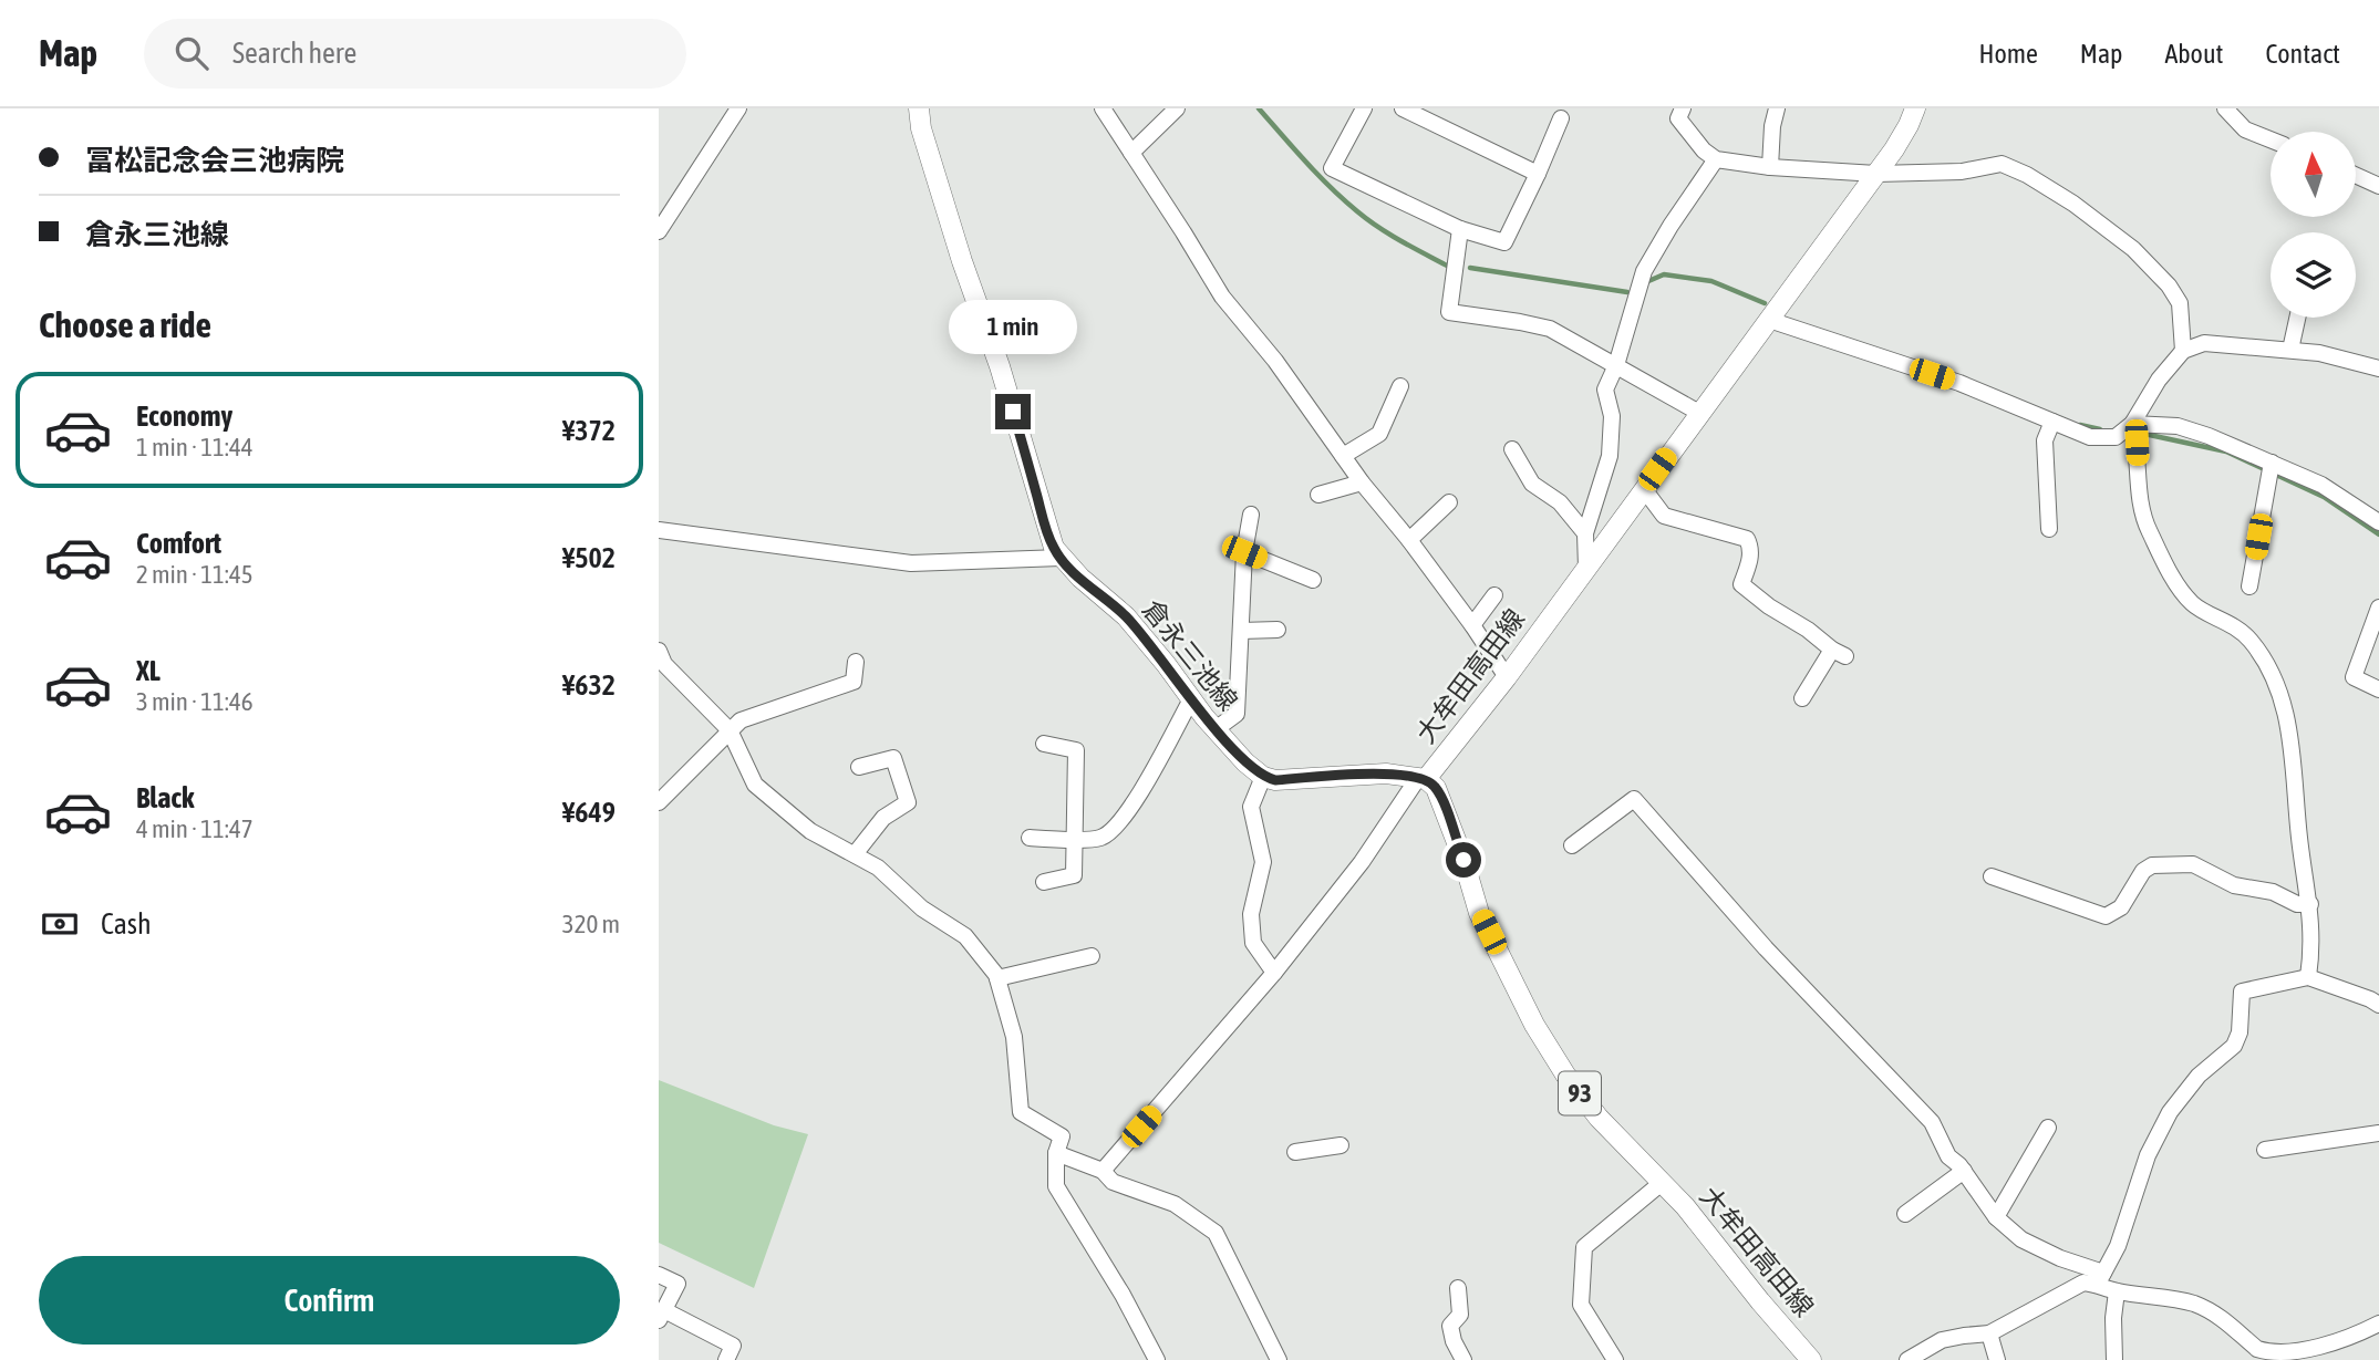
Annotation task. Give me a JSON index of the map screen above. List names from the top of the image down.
{
  "streets": {
    "main road": ["倉永三池線", "大牟田高田線", "93"]
  },
  "north": "top",
  "page": {
    "header": "Map",
    "search": "Search here",
    "nav": [
      "Home",
      "Map",
      "About",
      "Contact"
    ],
    "banner": ["冨松記念会三池病院", "倉永三池線"],
    "heading": "Choose a ride",
    "bubble": "1 min",
    "list": [
      {
        "name": "Economy",
        "note": "1 min · 11:44",
        "value": "¥372"
      },
      {
        "name": "Comfort",
        "note": "2 min · 11:45",
        "value": "¥502"
      },
      {
        "name": "XL",
        "note": "3 min · 11:46",
        "value": "¥632"
      },
      {
        "name": "Black",
        "note": "4 min · 11:47",
        "value": "¥649"
      }
    ],
    "pay": ["Cash", "320 m"],
    "buttons": "Confirm"
  }
}
